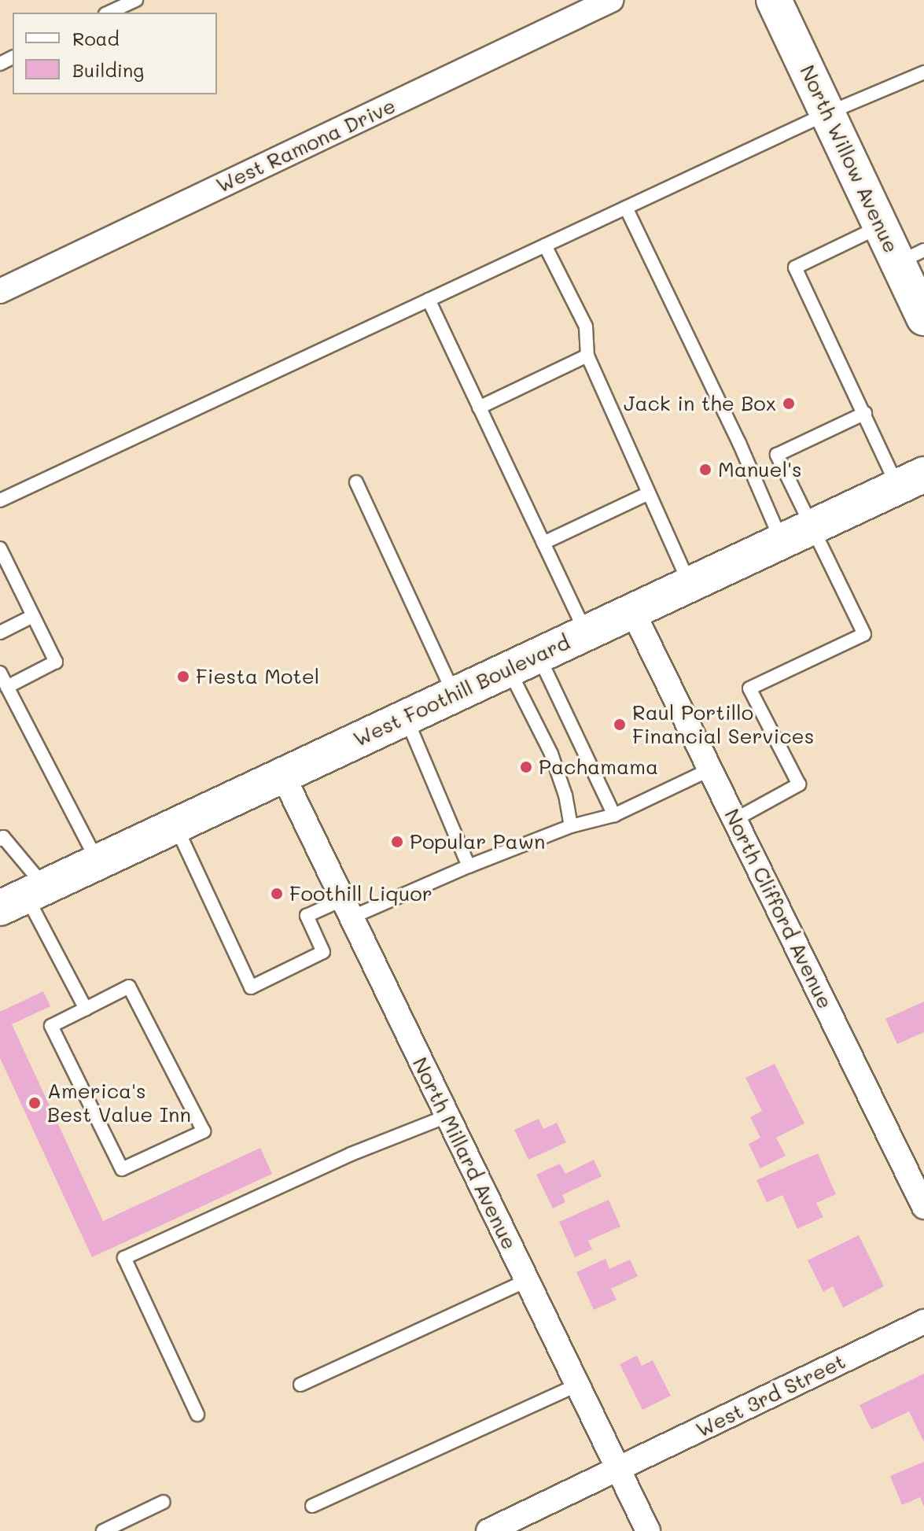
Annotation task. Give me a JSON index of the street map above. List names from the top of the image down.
{
  "streets": {
    "main road": ["North Willow Avenue", "West Foothill Boulevard"],
    "street": [
      "West Ramona Drive",
      "North Clifford Avenue",
      "North Millard Avenue",
      "West 3rd Street"
    ]
  },
  "crossings": [
    ["West Foothill Boulevard", "North Clifford Avenue"],
    ["West Foothill Boulevard", "North Millard Avenue"],
    ["North Millard Avenue", "West 3rd Street"]
  ],
  "places": [
    "Jack in the Box",
    "Manuel's",
    "Fiesta Motel",
    "Raul Portillo Financial Services",
    "Pachamama",
    "Popular Pawn",
    "Foothill Liquor",
    "America's Best Value Inn"
  ],
  "legend": ["Road", "Building"]
}
